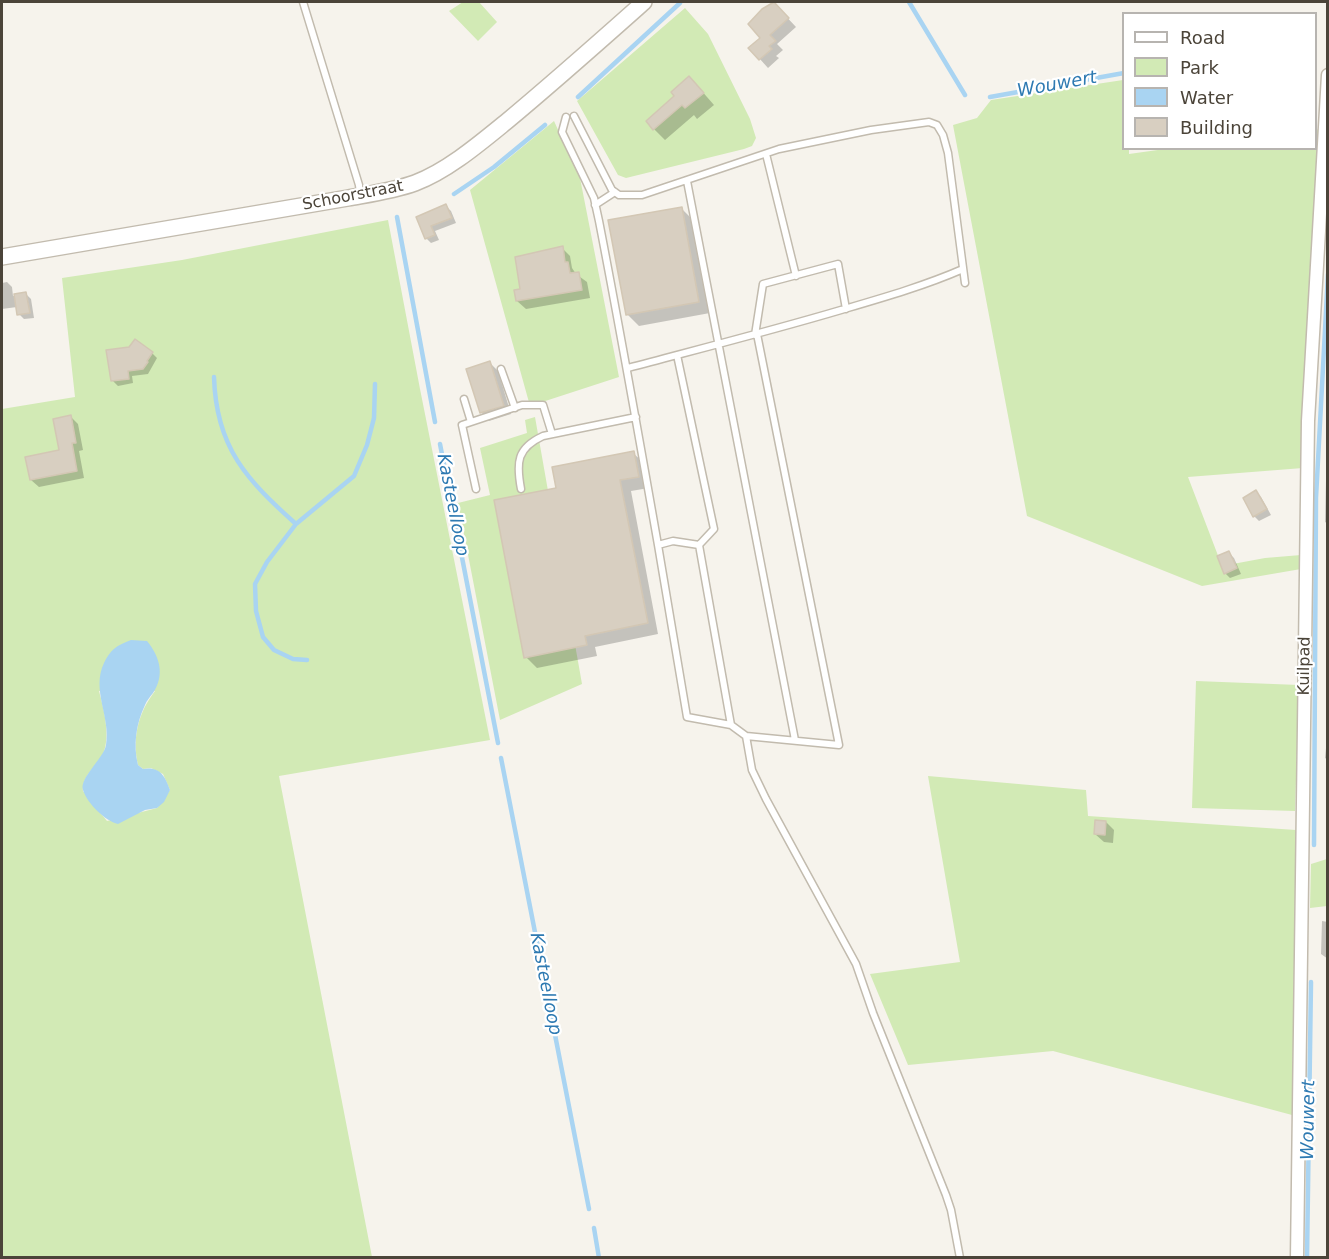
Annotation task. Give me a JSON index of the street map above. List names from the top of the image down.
{
  "streets": {
    "street": ["Schoorstraat", "Kuilpad"]
  },
  "water": ["Wouwert", "Kasteelloop"],
  "legend": [
    "Road",
    "Park",
    "Water",
    "Building"
  ]
}
